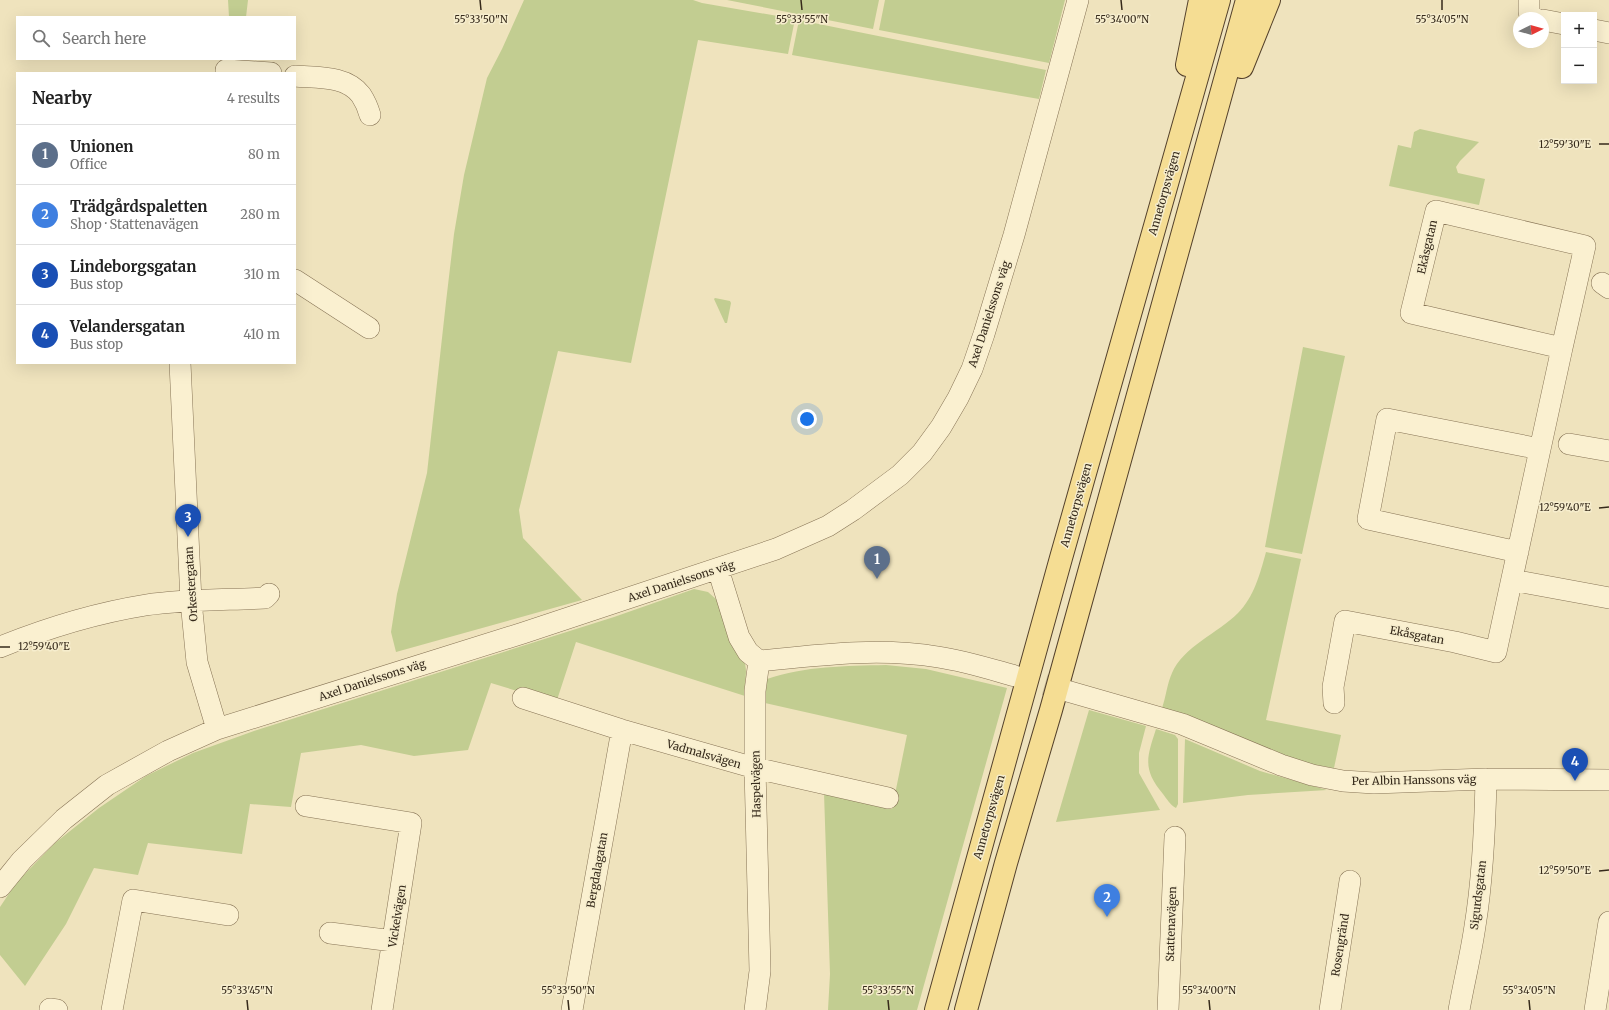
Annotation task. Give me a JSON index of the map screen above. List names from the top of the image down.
{
  "streets": {
    "main road": ["Annetorpsvägen"],
    "street": [
      "Ekåsgatan",
      "Axel Danielssons väg",
      "Orkestergatan",
      "Vadmalsvägen",
      "Per Albin Hanssons väg",
      "Haspelvägen",
      "Bergdalagatan",
      "Sigurdsgatan",
      "Vickelvägen",
      "Stattenavägen",
      "Rosengränd"
    ]
  },
  "crossings": [
    ["Axel Danielssons väg", "Orkestergatan"],
    ["Vadmalsvägen", "Haspelvägen"],
    ["Vadmalsvägen", "Bergdalagatan"],
    ["Per Albin Hanssons väg", "Sigurdsgatan"]
  ],
  "north": "right",
  "page": {
    "map_buttons": ["+", "−"],
    "search": "Search here",
    "heading": ["Nearby", "4 results"],
    "list": [
      {
        "mark": "1",
        "name": "Unionen",
        "note": "Office",
        "value": "80 m"
      },
      {
        "mark": "2",
        "name": "Trädgårdspaletten",
        "note": "Shop · Stattenavägen",
        "value": "280 m"
      },
      {
        "mark": "3",
        "name": "Lindeborgsgatan",
        "note": "Bus stop",
        "value": "310 m"
      },
      {
        "mark": "4",
        "name": "Velandersgatan",
        "note": "Bus stop",
        "value": "410 m"
      }
    ],
    "pins": [
      "3",
      "1",
      "4",
      "2"
    ]
  },
  "coordinates": [
    "55°33'50\"N",
    "55°33'55\"N",
    "55°34'00\"N",
    "55°34'05\"N",
    "12°59'30\"E",
    "12°59'40\"E",
    "12°59'50\"E",
    "55°33'45\"N"
  ]
}
